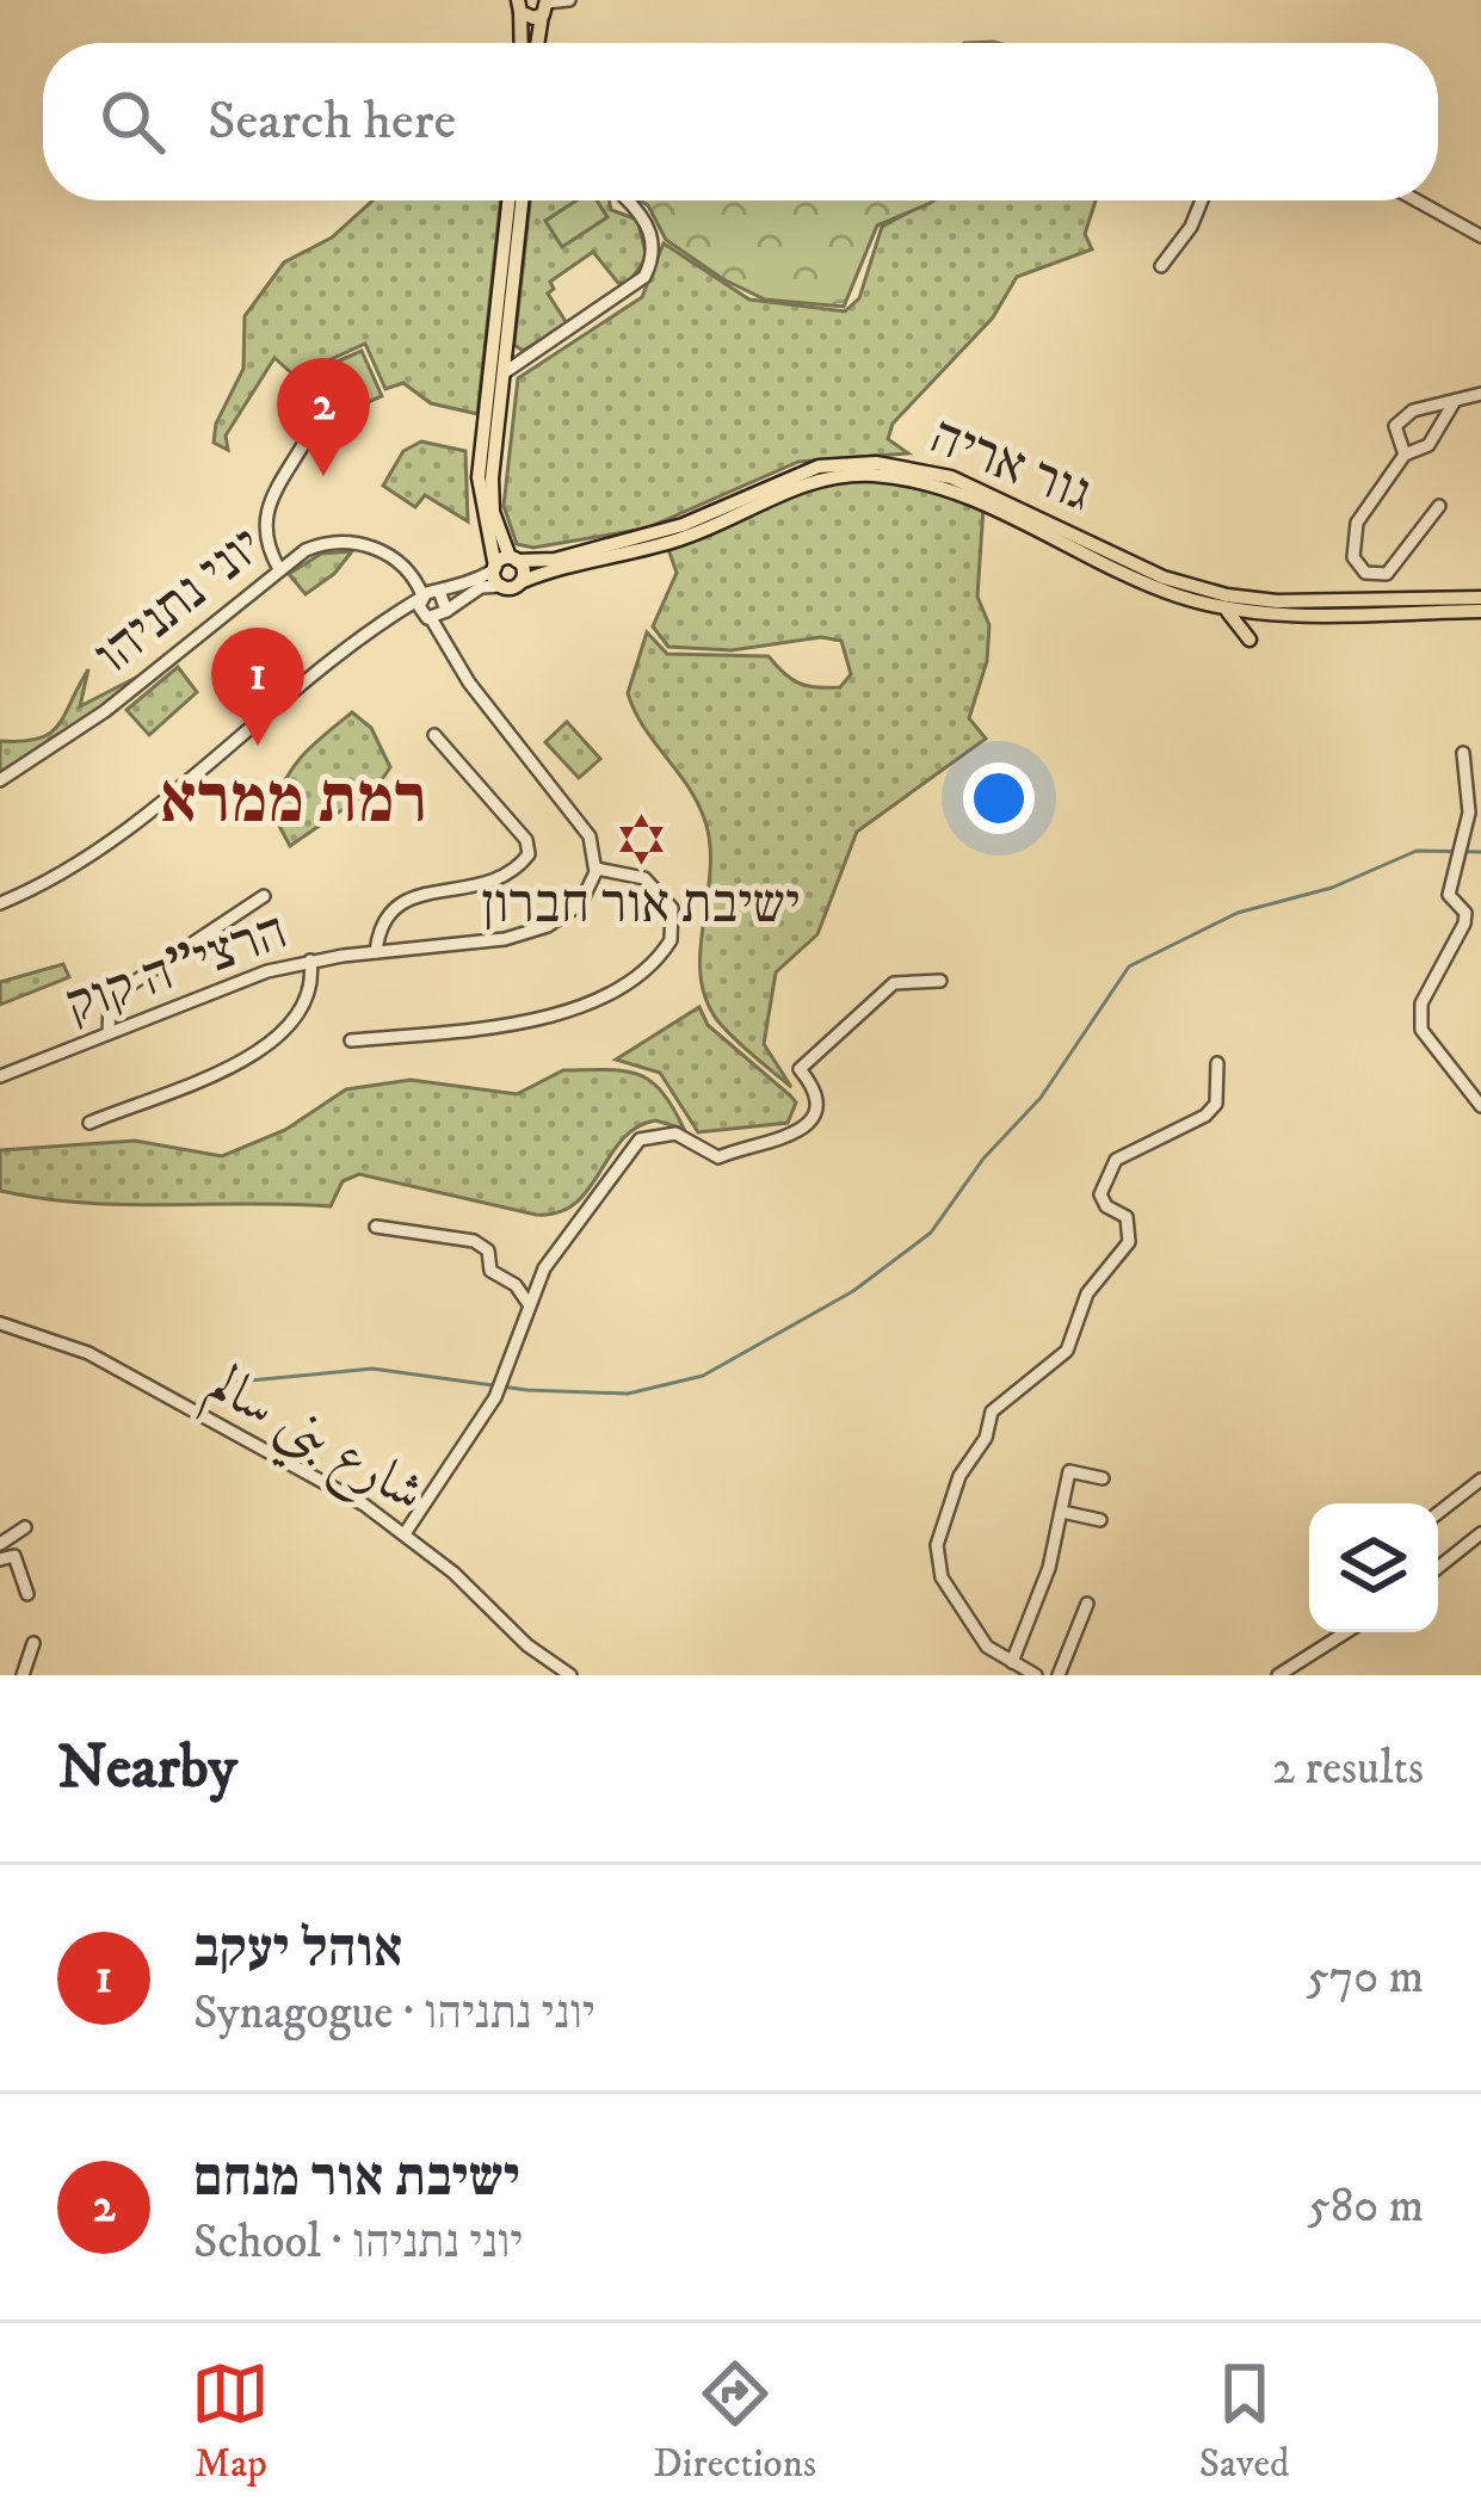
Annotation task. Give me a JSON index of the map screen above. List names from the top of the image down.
{
  "streets": {
    "main road": ["גור אריה"],
    "street": ["יוני נתניהו", "הרצי\"ה קוק", "شارع بني سالم"]
  },
  "districts": ["רמת ממרא"],
  "places": {
    "synagogue": ["ישיבת אור חברון"]
  },
  "page": {
    "search": "Search here",
    "pins": ["2", "1"],
    "heading": ["Nearby", "2 results"],
    "list": [
      {
        "mark": "1",
        "name": "אוהל יעקב",
        "note": "Synagogue · יוני נתניהו",
        "value": "570 m"
      },
      {
        "mark": "2",
        "name": "ישיבת אור מנחם",
        "note": "School · יוני נתניהו",
        "value": "580 m"
      }
    ],
    "nav": ["Map", "Directions", "Saved"]
  }
}
